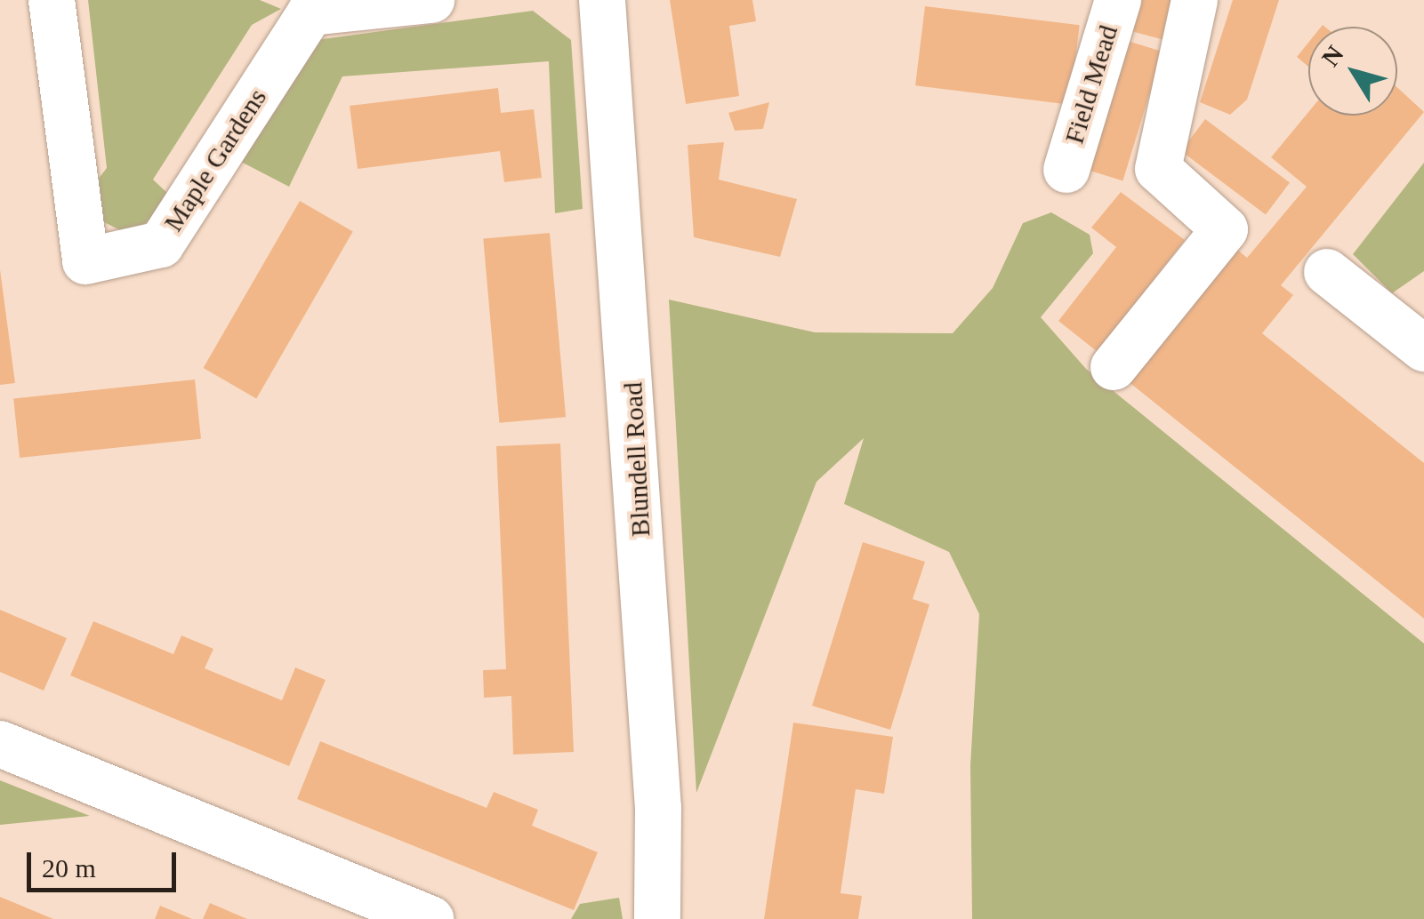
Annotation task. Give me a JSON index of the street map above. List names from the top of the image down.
{
  "streets": {
    "street": ["Field Mead", "Maple Gardens", "Blundell Road"]
  },
  "scale_bar": "20 m",
  "north": "top left"
}
